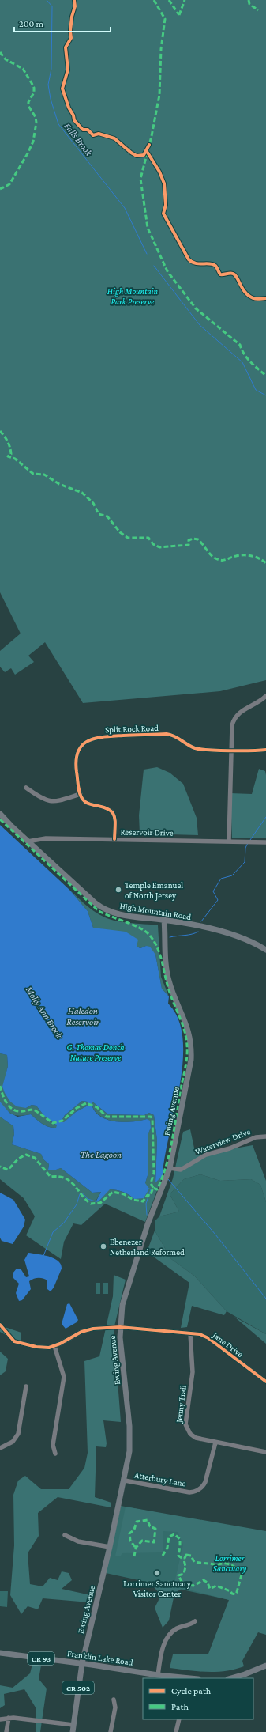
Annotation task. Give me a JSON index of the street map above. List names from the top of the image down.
{
  "streets": {
    "main road": [
      "High Mountain Road",
      "Ewing Avenue",
      "Franklin Lake Road",
      "CR 93",
      "CR 502"
    ],
    "street": [
      "Split Rock Road",
      "Reservoir Drive",
      "Waterview Drive",
      "Jane Drive",
      "Jenny Trail",
      "Atterbury Lane"
    ]
  },
  "crossings": [
    ["Reservoir Drive", "High Mountain Road"],
    ["High Mountain Road", "Ewing Avenue"],
    ["Ewing Avenue", "Waterview Drive"],
    ["Ewing Avenue", "Jane Drive"],
    ["Ewing Avenue", "Atterbury Lane"],
    ["Ewing Avenue", "Franklin Lake Road"],
    ["Jane Drive", "Jenny Trail"],
    ["Jenny Trail", "Atterbury Lane"]
  ],
  "water": [
    "Falls Brook",
    "Haledon Reservoir",
    "Molly Ann Brook",
    "The Lagoon"
  ],
  "parks": ["High Mountain Park Preserve", "G. Thomas Donch Nature Preserve", "Lorrimer Sanctuary"],
  "places": ["Temple Emanuel of North Jersey", "Ebenezer Netherland Reformed", "Lorrimer Sanctuary Visitor Center"],
  "legend": ["Cycle path", "Path"],
  "scale_bar": "200 m"
}
